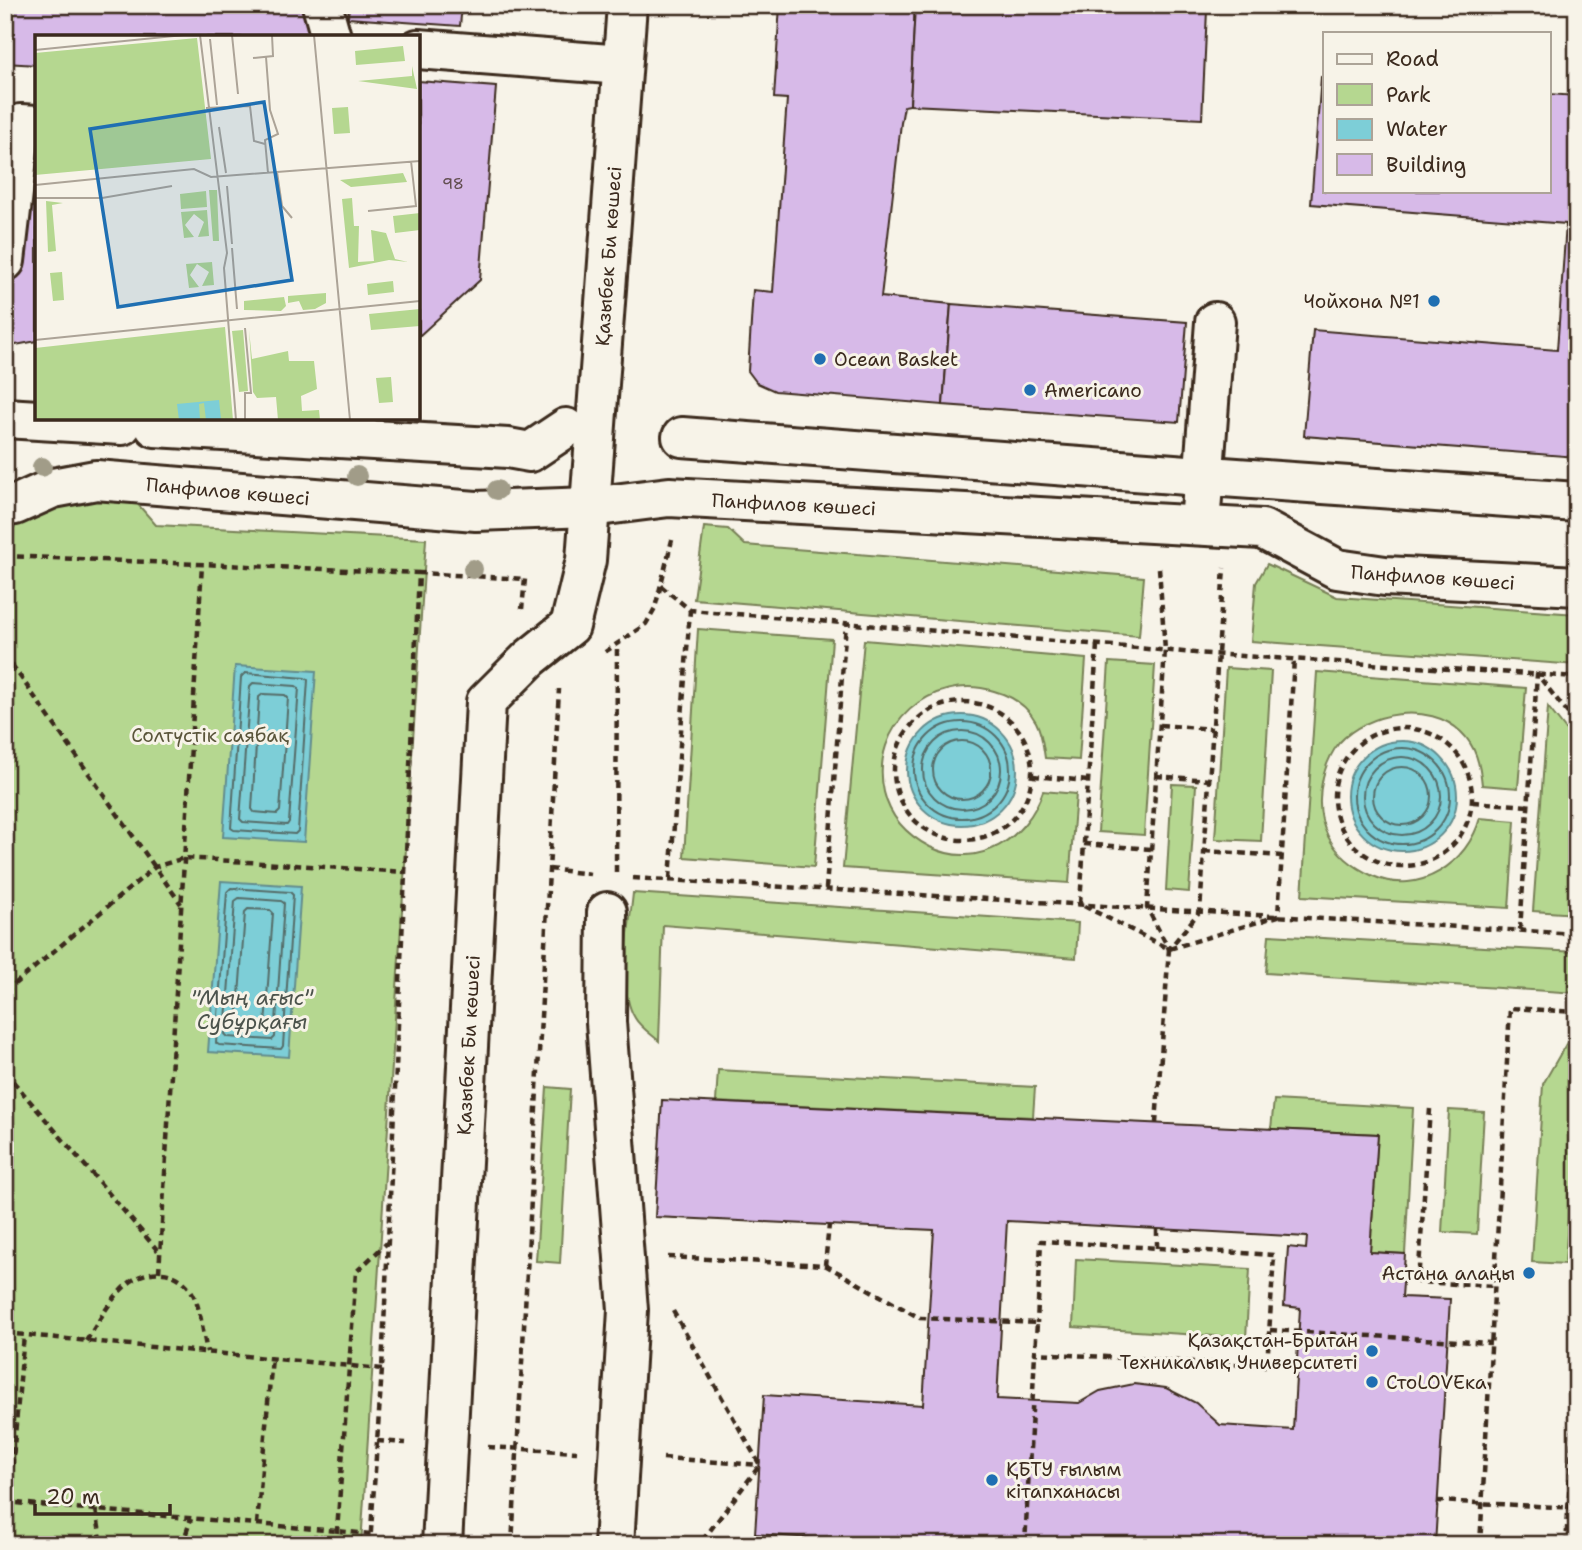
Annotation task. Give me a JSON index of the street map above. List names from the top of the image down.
{
  "streets": {
    "street": ["Қазыбек Би көшесі", "Панфилов көшесі"]
  },
  "crossings": [
    ["Қазыбек Би көшесі", "Панфилов көшесі"]
  ],
  "water": ["\"Мың ағыс\" Субұрқағы"],
  "parks": ["Солтүстік саябақ"],
  "places": [
    "Чойхона №1",
    "Ocean Basket",
    "Americano",
    "Астана алаңы",
    "Қазақстан-Британ Техникалық Университеті",
    "СтоLOVEка",
    "ҚБТУ ғылым кітапханасы"
  ],
  "house_numbers": ["98"],
  "legend": [
    "Road",
    "Park",
    "Water",
    "Building"
  ],
  "scale_bar": "20 m"
}
